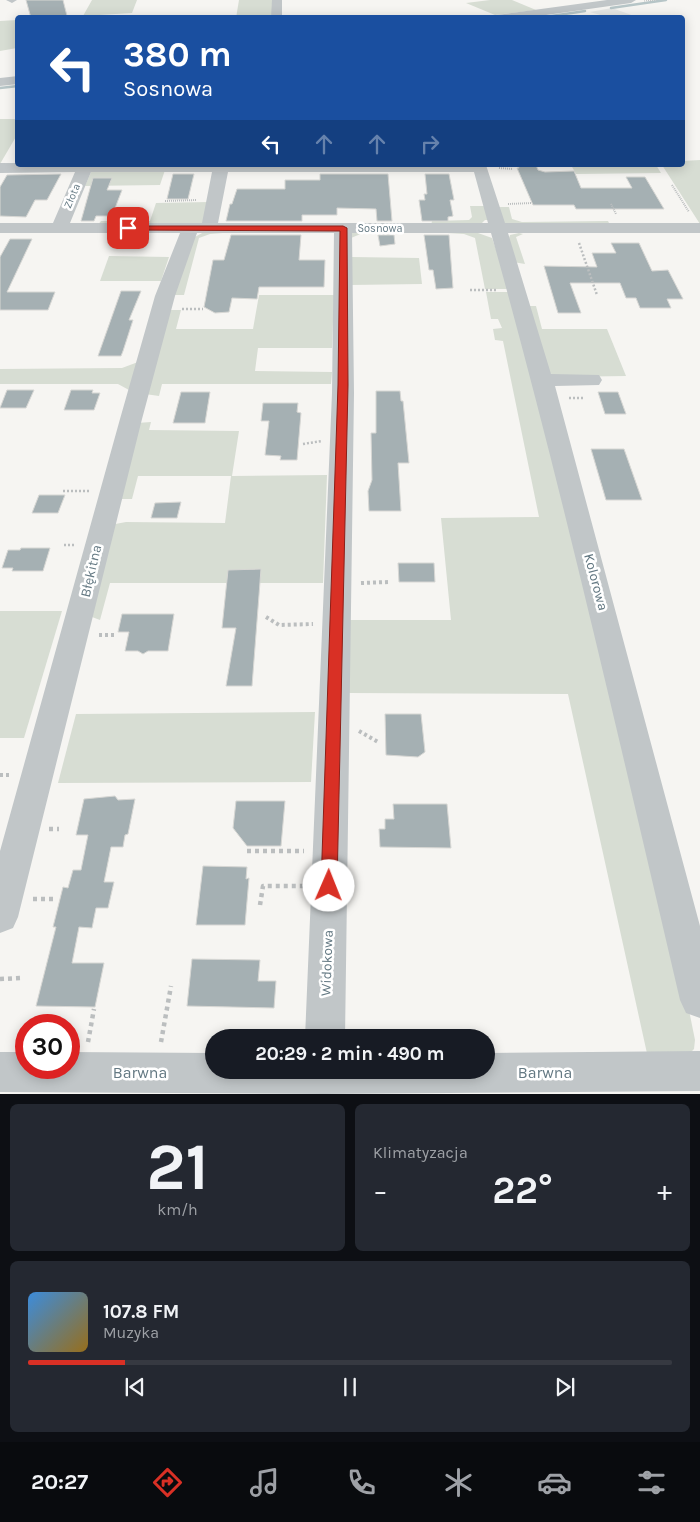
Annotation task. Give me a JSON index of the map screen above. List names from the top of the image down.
{
  "streets": {
    "street": [
      "Złota",
      "Sosnowa",
      "Błękitna",
      "Kolorowa",
      "Widokowa",
      "Barwna"
    ]
  },
  "crossings": [
    ["Złota", "Sosnowa"],
    ["Sosnowa", "Błękitna"],
    ["Sosnowa", "Kolorowa"],
    ["Sosnowa", "Widokowa"]
  ],
  "page": {
    "turn": ["380 m", "Sosnowa"],
    "limit": "30",
    "trip": "20:29 · 2 min · 490 m",
    "tile": [
      ["21", "km/h"],
      "Klimatyzacja"
    ],
    "heat": ["−", "22°", "+"],
    "song": ["107.8 FM", "Muzyka"],
    "tabs": "20:27"
  }
}
